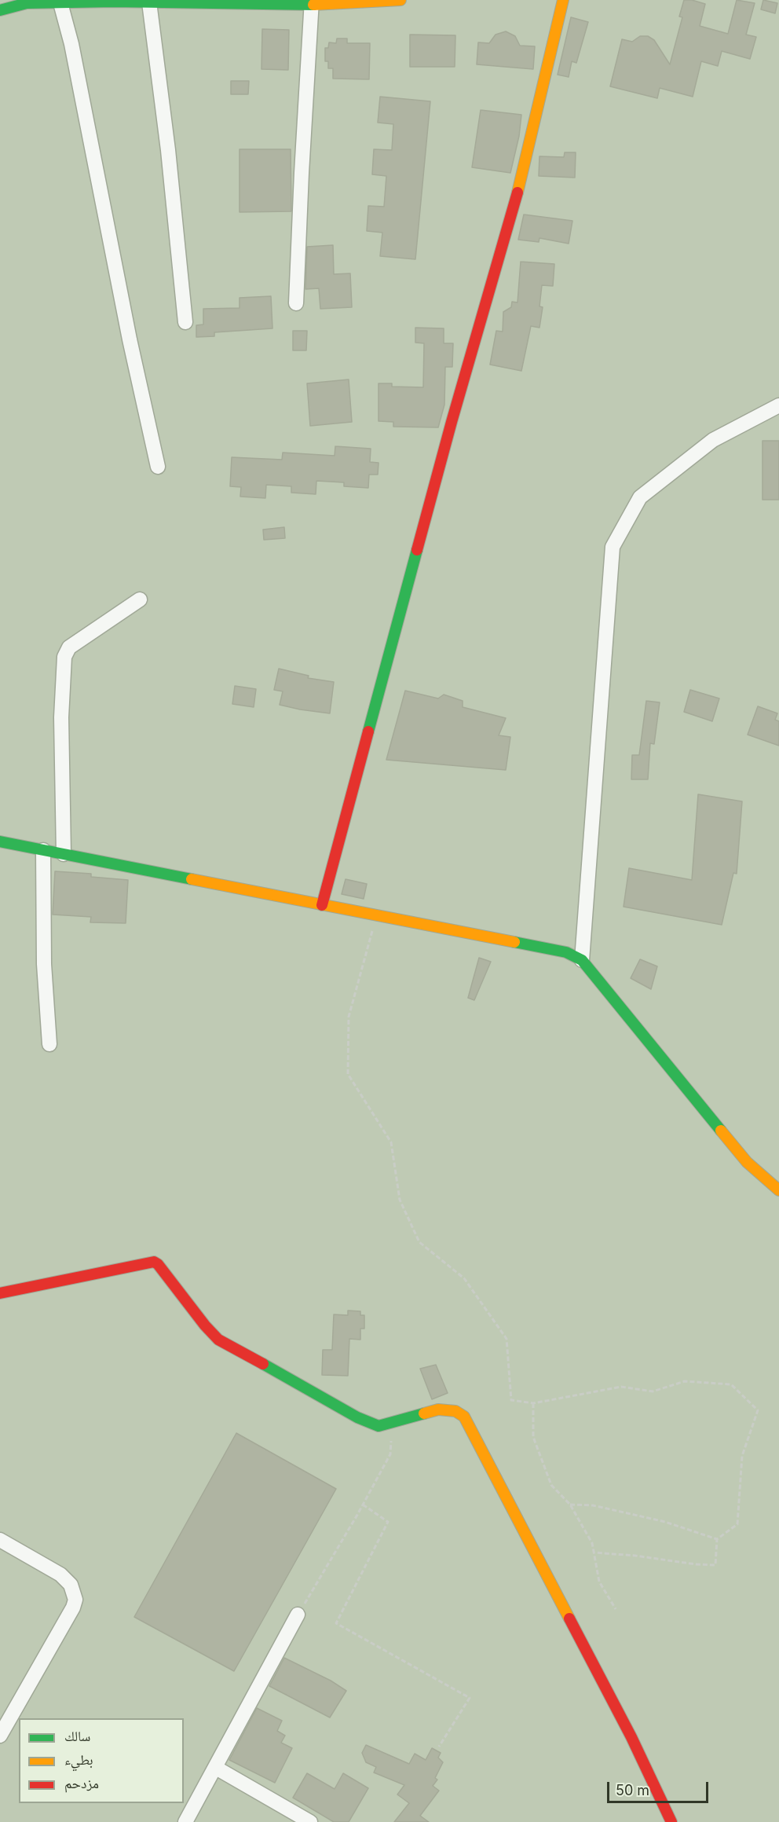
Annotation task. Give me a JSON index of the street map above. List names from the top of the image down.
{
  "legend": ["سالك", "بطيء", "مزدحم"],
  "scale_bar": "50 m"
}
